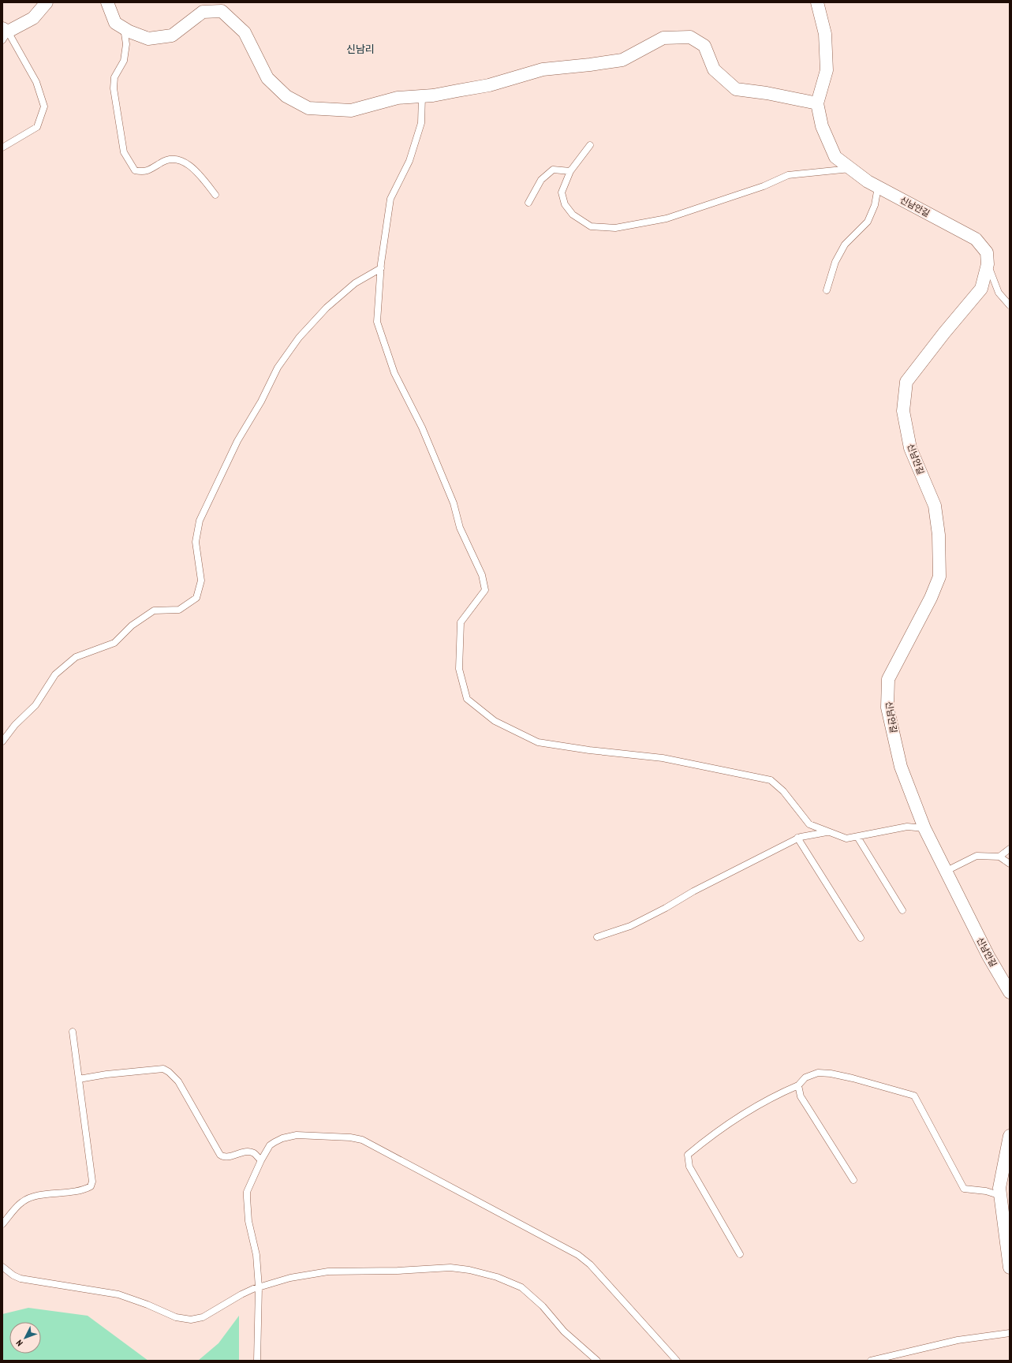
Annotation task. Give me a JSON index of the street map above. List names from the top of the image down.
{
  "streets": {
    "street": ["신남안길"]
  },
  "districts": ["신남리"],
  "north": "bottom left"
}
